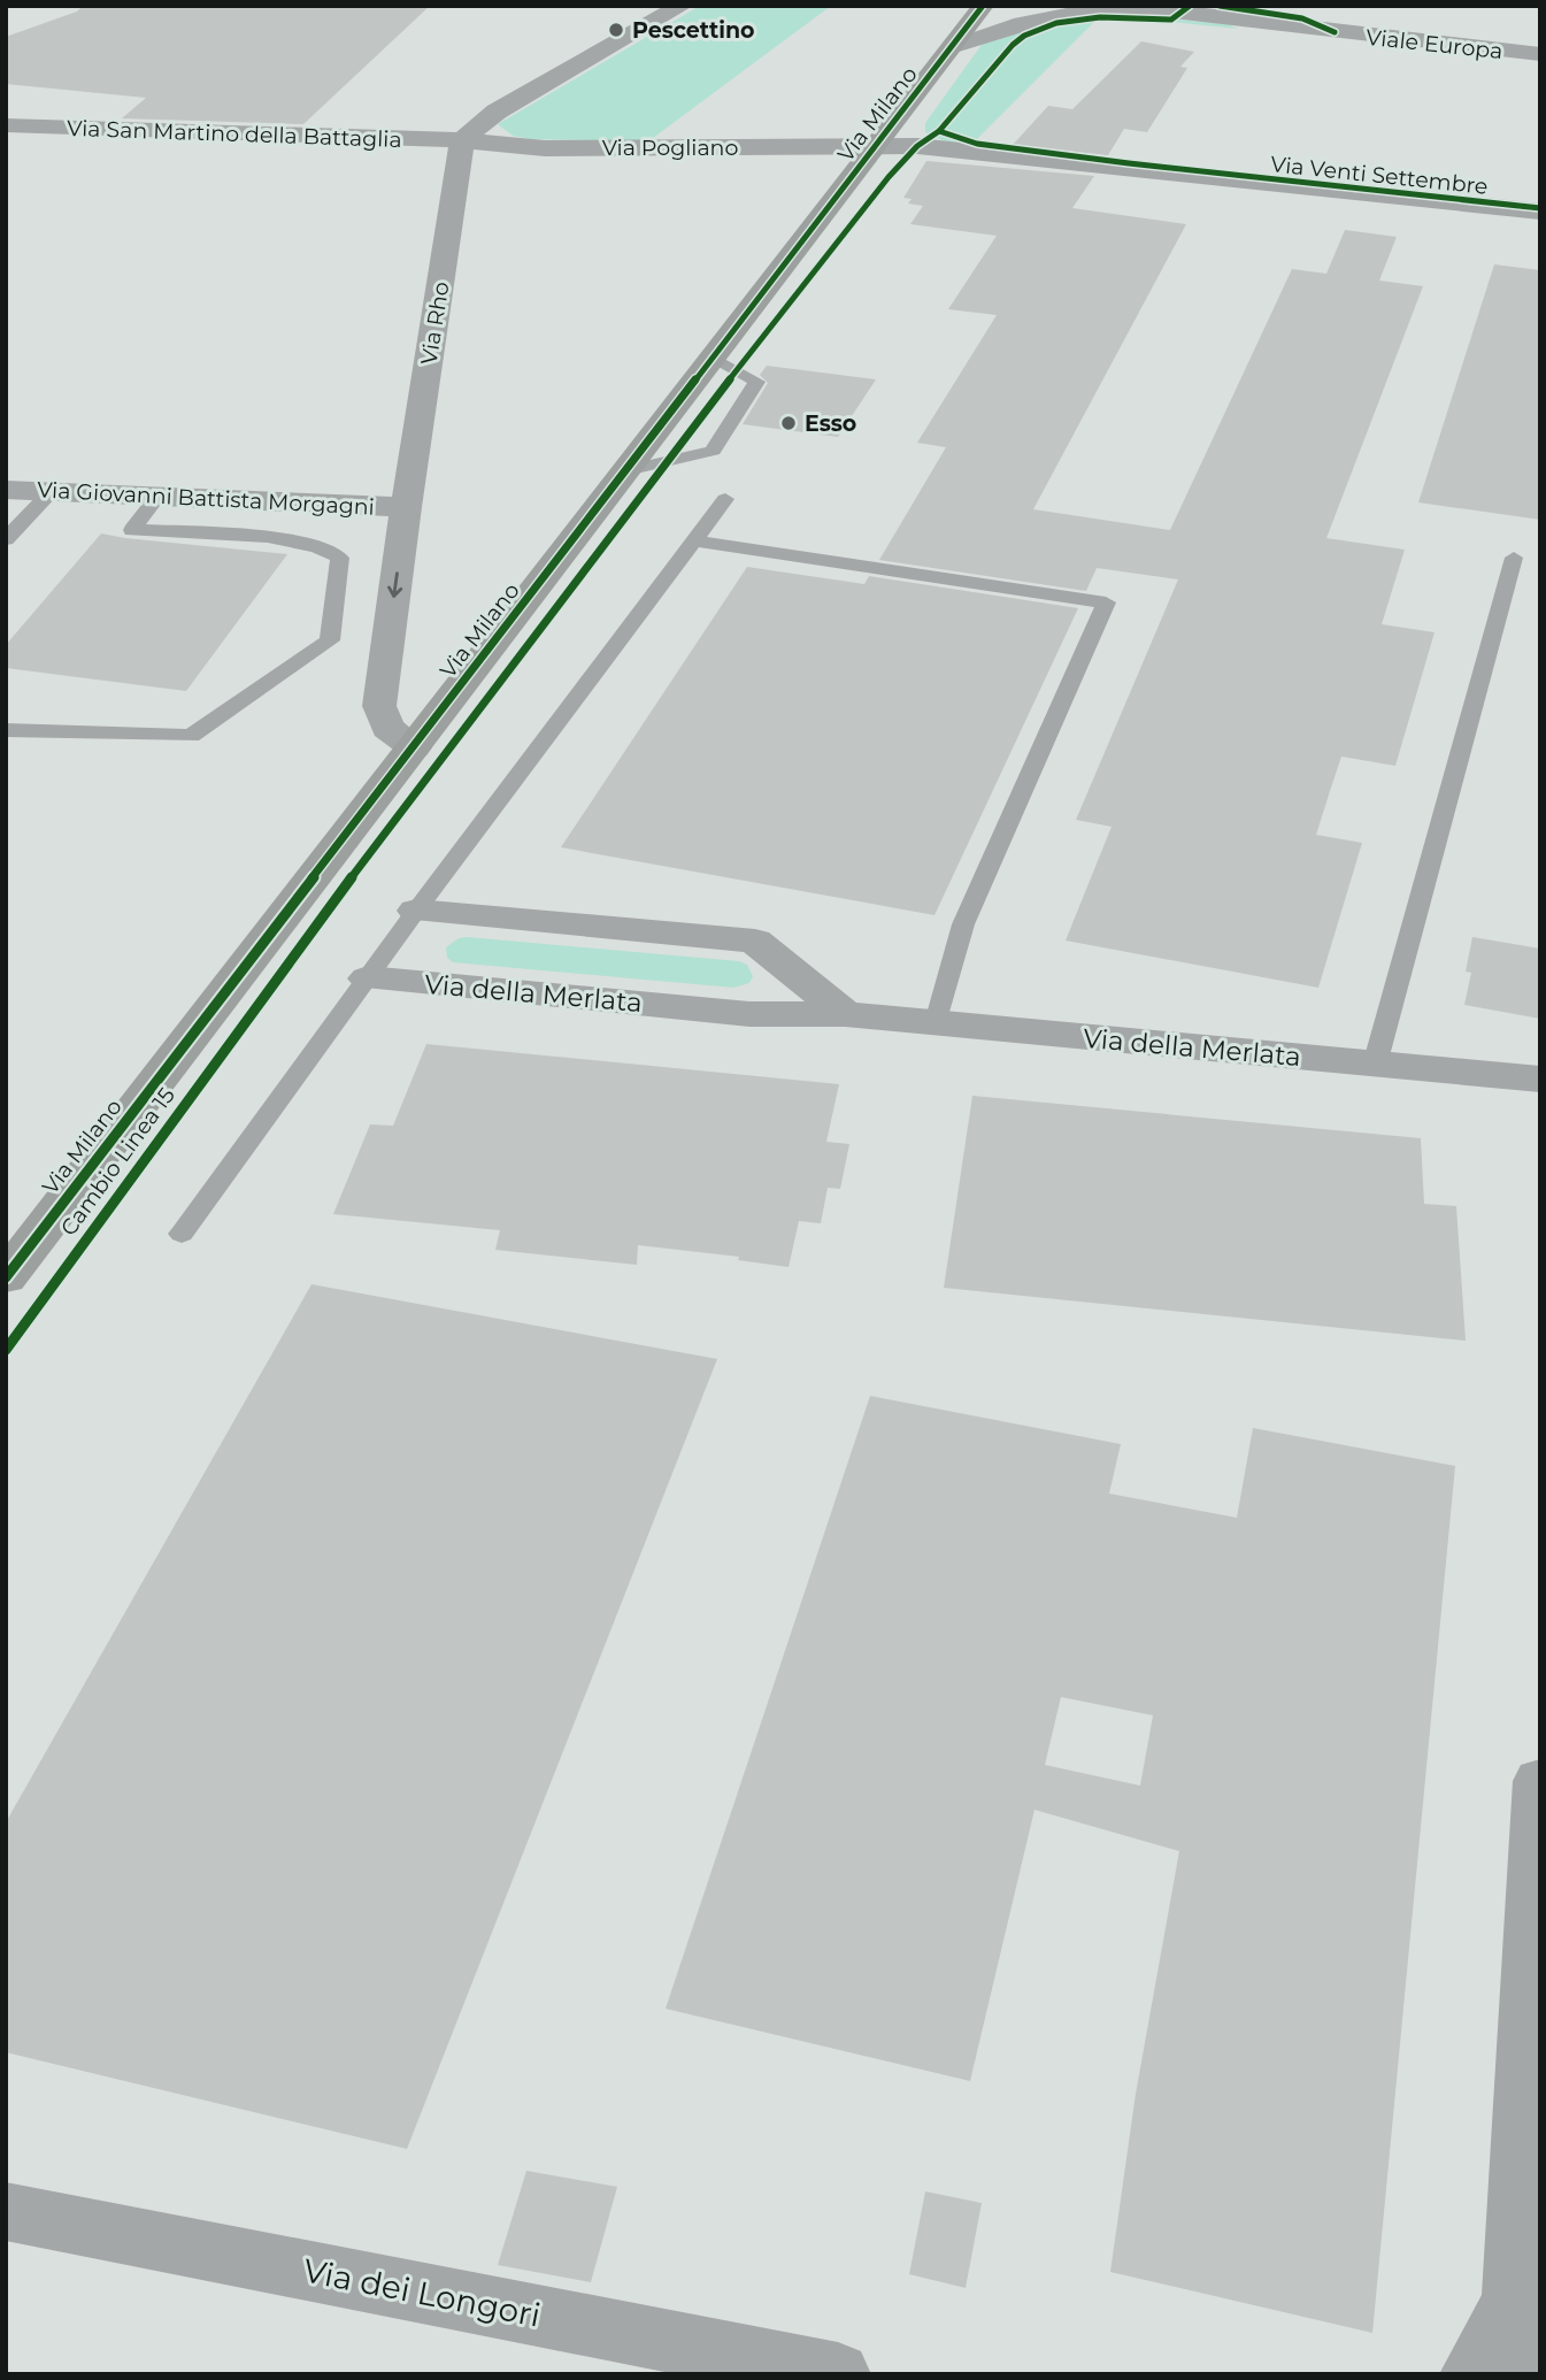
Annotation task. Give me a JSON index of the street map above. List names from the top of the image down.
{
  "streets": {
    "main road": ["Via Milano"],
    "street": [
      "Viale Europa",
      "Via San Martino della Battaglia",
      "Via Pogliano",
      "Via Venti Settembre",
      "Via Rho",
      "Via Giovanni Battista Morgagni",
      "Via della Merlata",
      "Via dei Longori"
    ],
    "cycle path": ["Cambio Linea 15"]
  },
  "crossings": [
    ["Viale Europa", "Via Milano"],
    ["Via Milano", "Via Pogliano"],
    ["Via Milano", "Via Venti Settembre"],
    ["Via Milano", "Via Rho"],
    ["Via San Martino della Battaglia", "Via Pogliano"],
    ["Via San Martino della Battaglia", "Via Rho"],
    ["Via Pogliano", "Via Venti Settembre"],
    ["Via Pogliano", "Via Rho"],
    ["Via Rho", "Via Giovanni Battista Morgagni"]
  ],
  "one_way": ["Via Rho"],
  "places": ["Pescettino", "Esso"]
}
